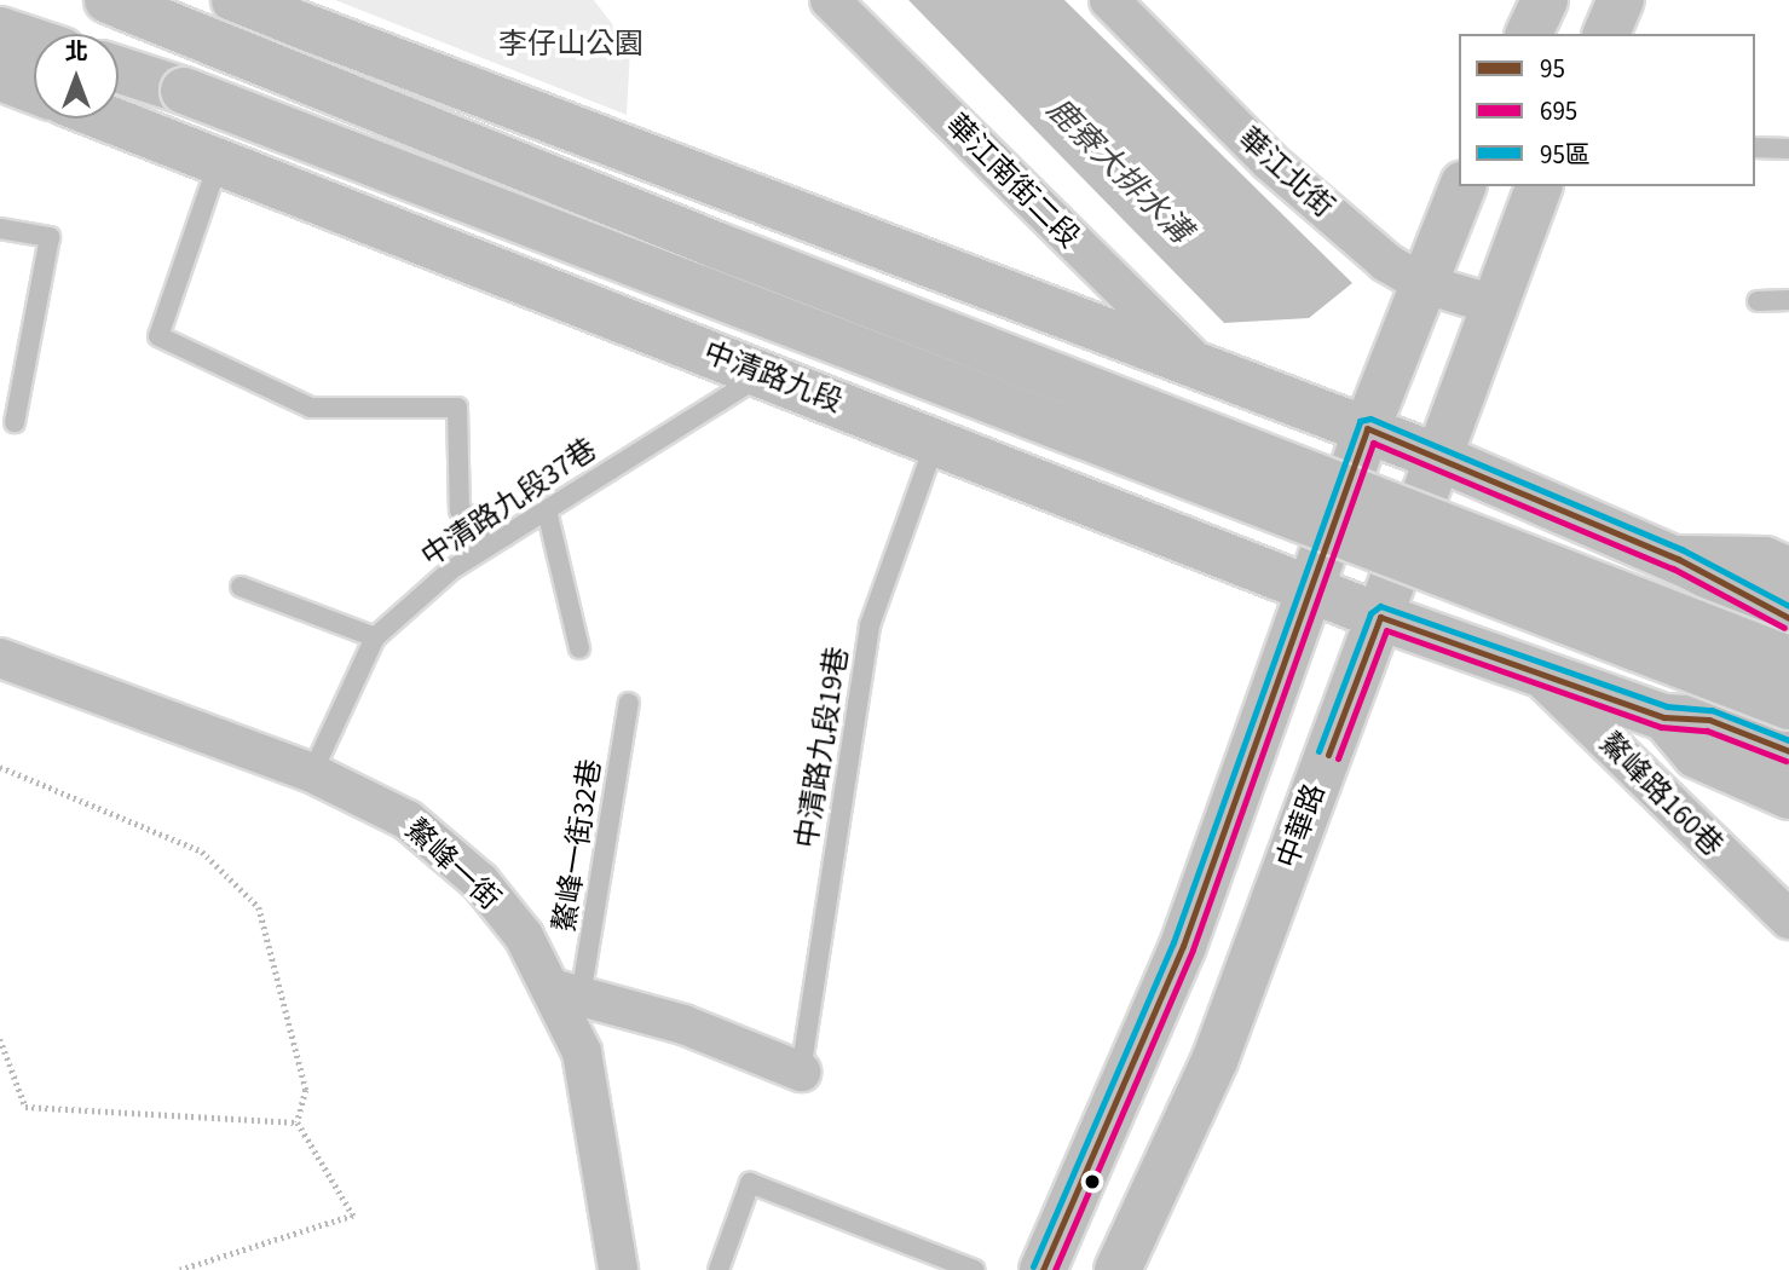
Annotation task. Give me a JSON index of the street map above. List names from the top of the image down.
{
  "streets": {
    "main road": ["中清路九段", "中華路"],
    "street": [
      "華江北街",
      "華江南街二段",
      "鰲峰路160巷",
      "鰲峰一街"
    ],
    "lane": ["中清路九段37巷", "中清路九段19巷", "鰲峰一街32巷"]
  },
  "crossings": [
    ["華江北街", "中華路"],
    ["中清路九段", "中清路九段37巷"],
    ["中清路九段", "中清路九段19巷"],
    ["中清路九段", "鰲峰路160巷"],
    ["中清路九段", "中華路"],
    ["中清路九段37巷", "鰲峰一街"],
    ["鰲峰一街32巷", "鰲峰一街"]
  ],
  "water": ["鹿寮大排水溝"],
  "parks": ["李仔山公園"],
  "lines": ["transit line 95區", "transit line 95", "transit line 695"],
  "legend": ["95", "695", "95區"],
  "north": "top"
}
